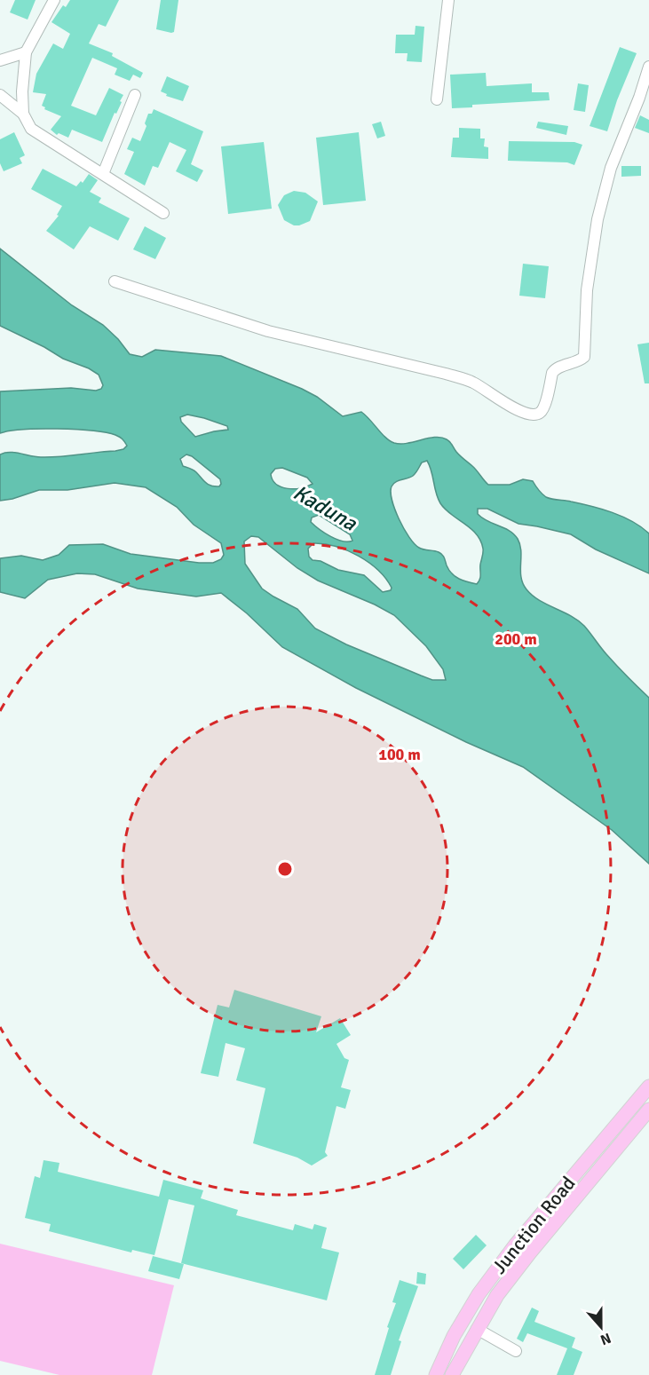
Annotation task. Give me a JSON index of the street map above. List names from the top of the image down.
{
  "streets": {
    "main road": ["Junction Road"]
  },
  "water": ["Kaduna"],
  "north": "bottom",
  "rings": ["200 m", "100 m"]
}
